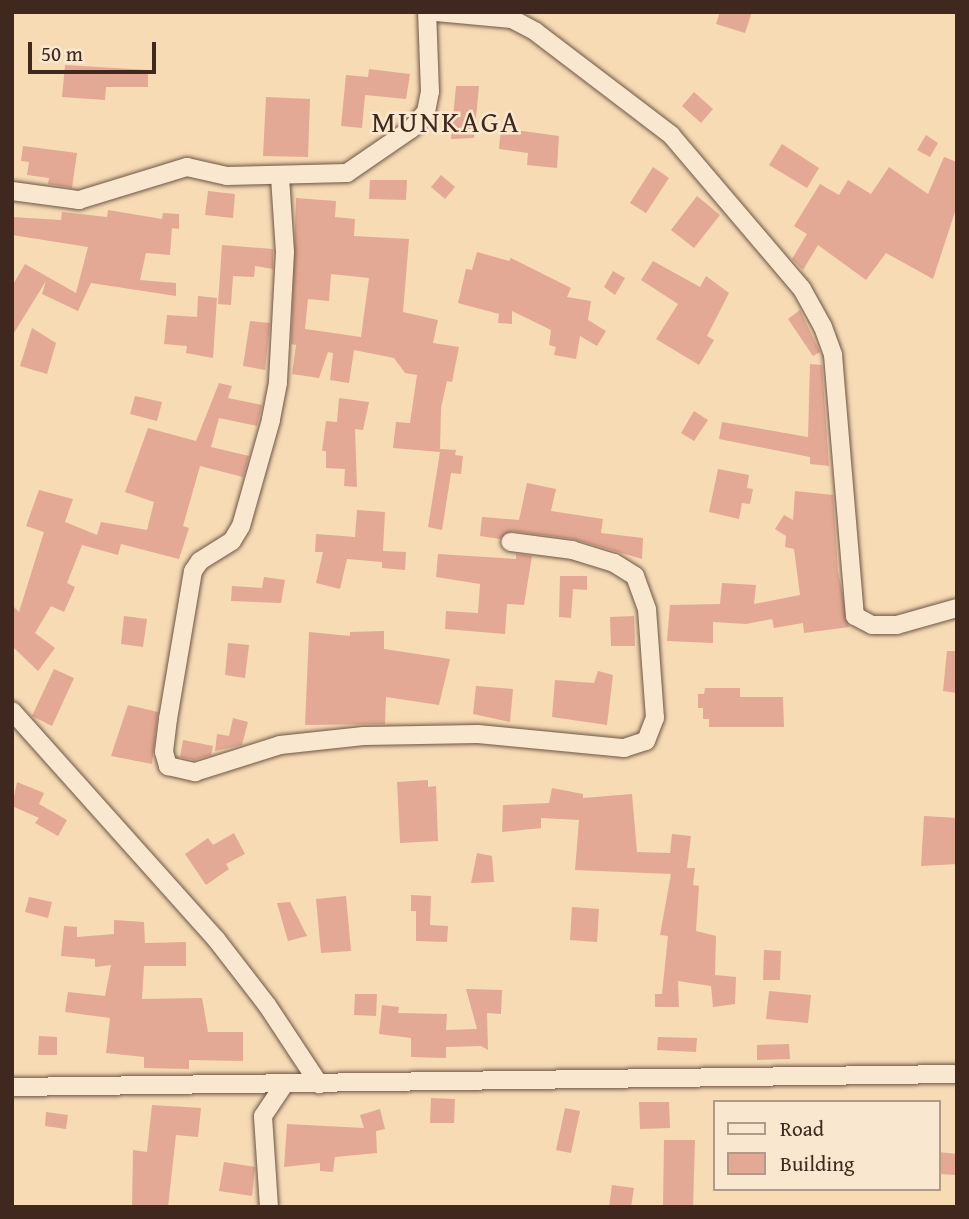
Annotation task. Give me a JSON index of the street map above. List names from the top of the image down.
{
  "districts": ["MUNKAGA"],
  "legend": ["Road", "Building"],
  "scale_bar": "50 m"
}
